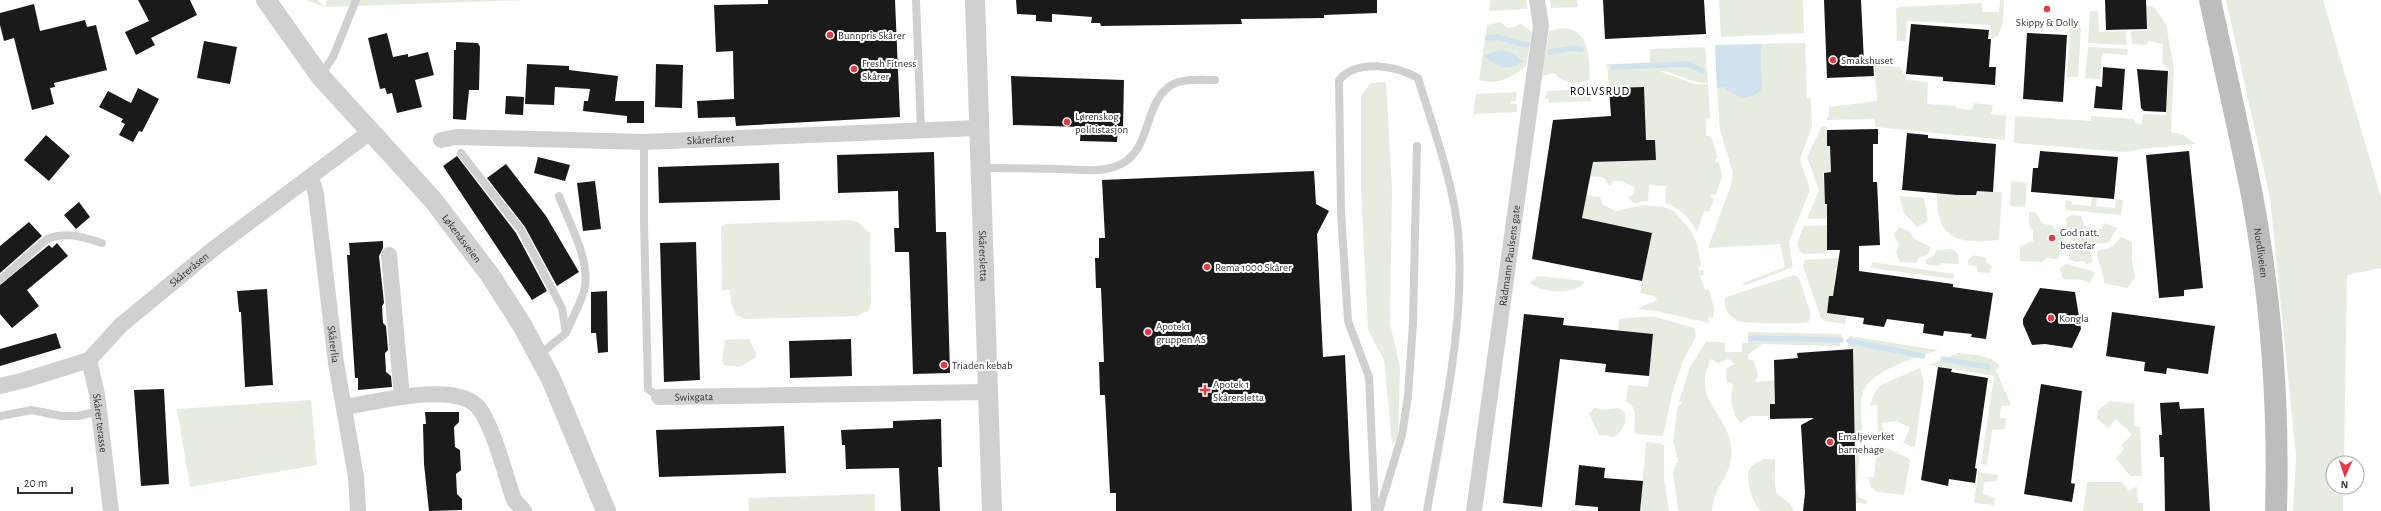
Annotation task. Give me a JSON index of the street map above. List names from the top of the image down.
{
  "streets": {
    "main road": ["Nordliveien"],
    "street": [
      "Skårerfaret",
      "Løkenåsveien",
      "Skårersletta",
      "Rådmann Paulsens gate",
      "Skåreråsen",
      "Skårerlia",
      "Swixgata",
      "Skårer terasse"
    ]
  },
  "crossings": [
    ["Skårerfaret", "Skårersletta"],
    ["Skårerfaret", "Swixgata"],
    ["Løkenåsveien", "Skåreråsen"],
    ["Skårersletta", "Swixgata"],
    ["Skåreråsen", "Skårerlia"],
    ["Skåreråsen", "Skårer terasse"]
  ],
  "districts": ["ROLVSRUD"],
  "places": {
    "other": [
      "Skippy & Dolly",
      "Bunnpris Skårer",
      "Smakshuset",
      "Fresh Fitness Skårer",
      "Lørenskog politistasjon",
      "God natt, bestefar",
      "Rema 1000 Skårer",
      "Kongla",
      "Apotek1 gruppen AS",
      "Triaden kebab",
      "Emaljeverket barnehage"
    ],
    "health": ["Apotek 1 Skårersletta"]
  },
  "scale_bar": "20 m",
  "north": "bottom"
}
